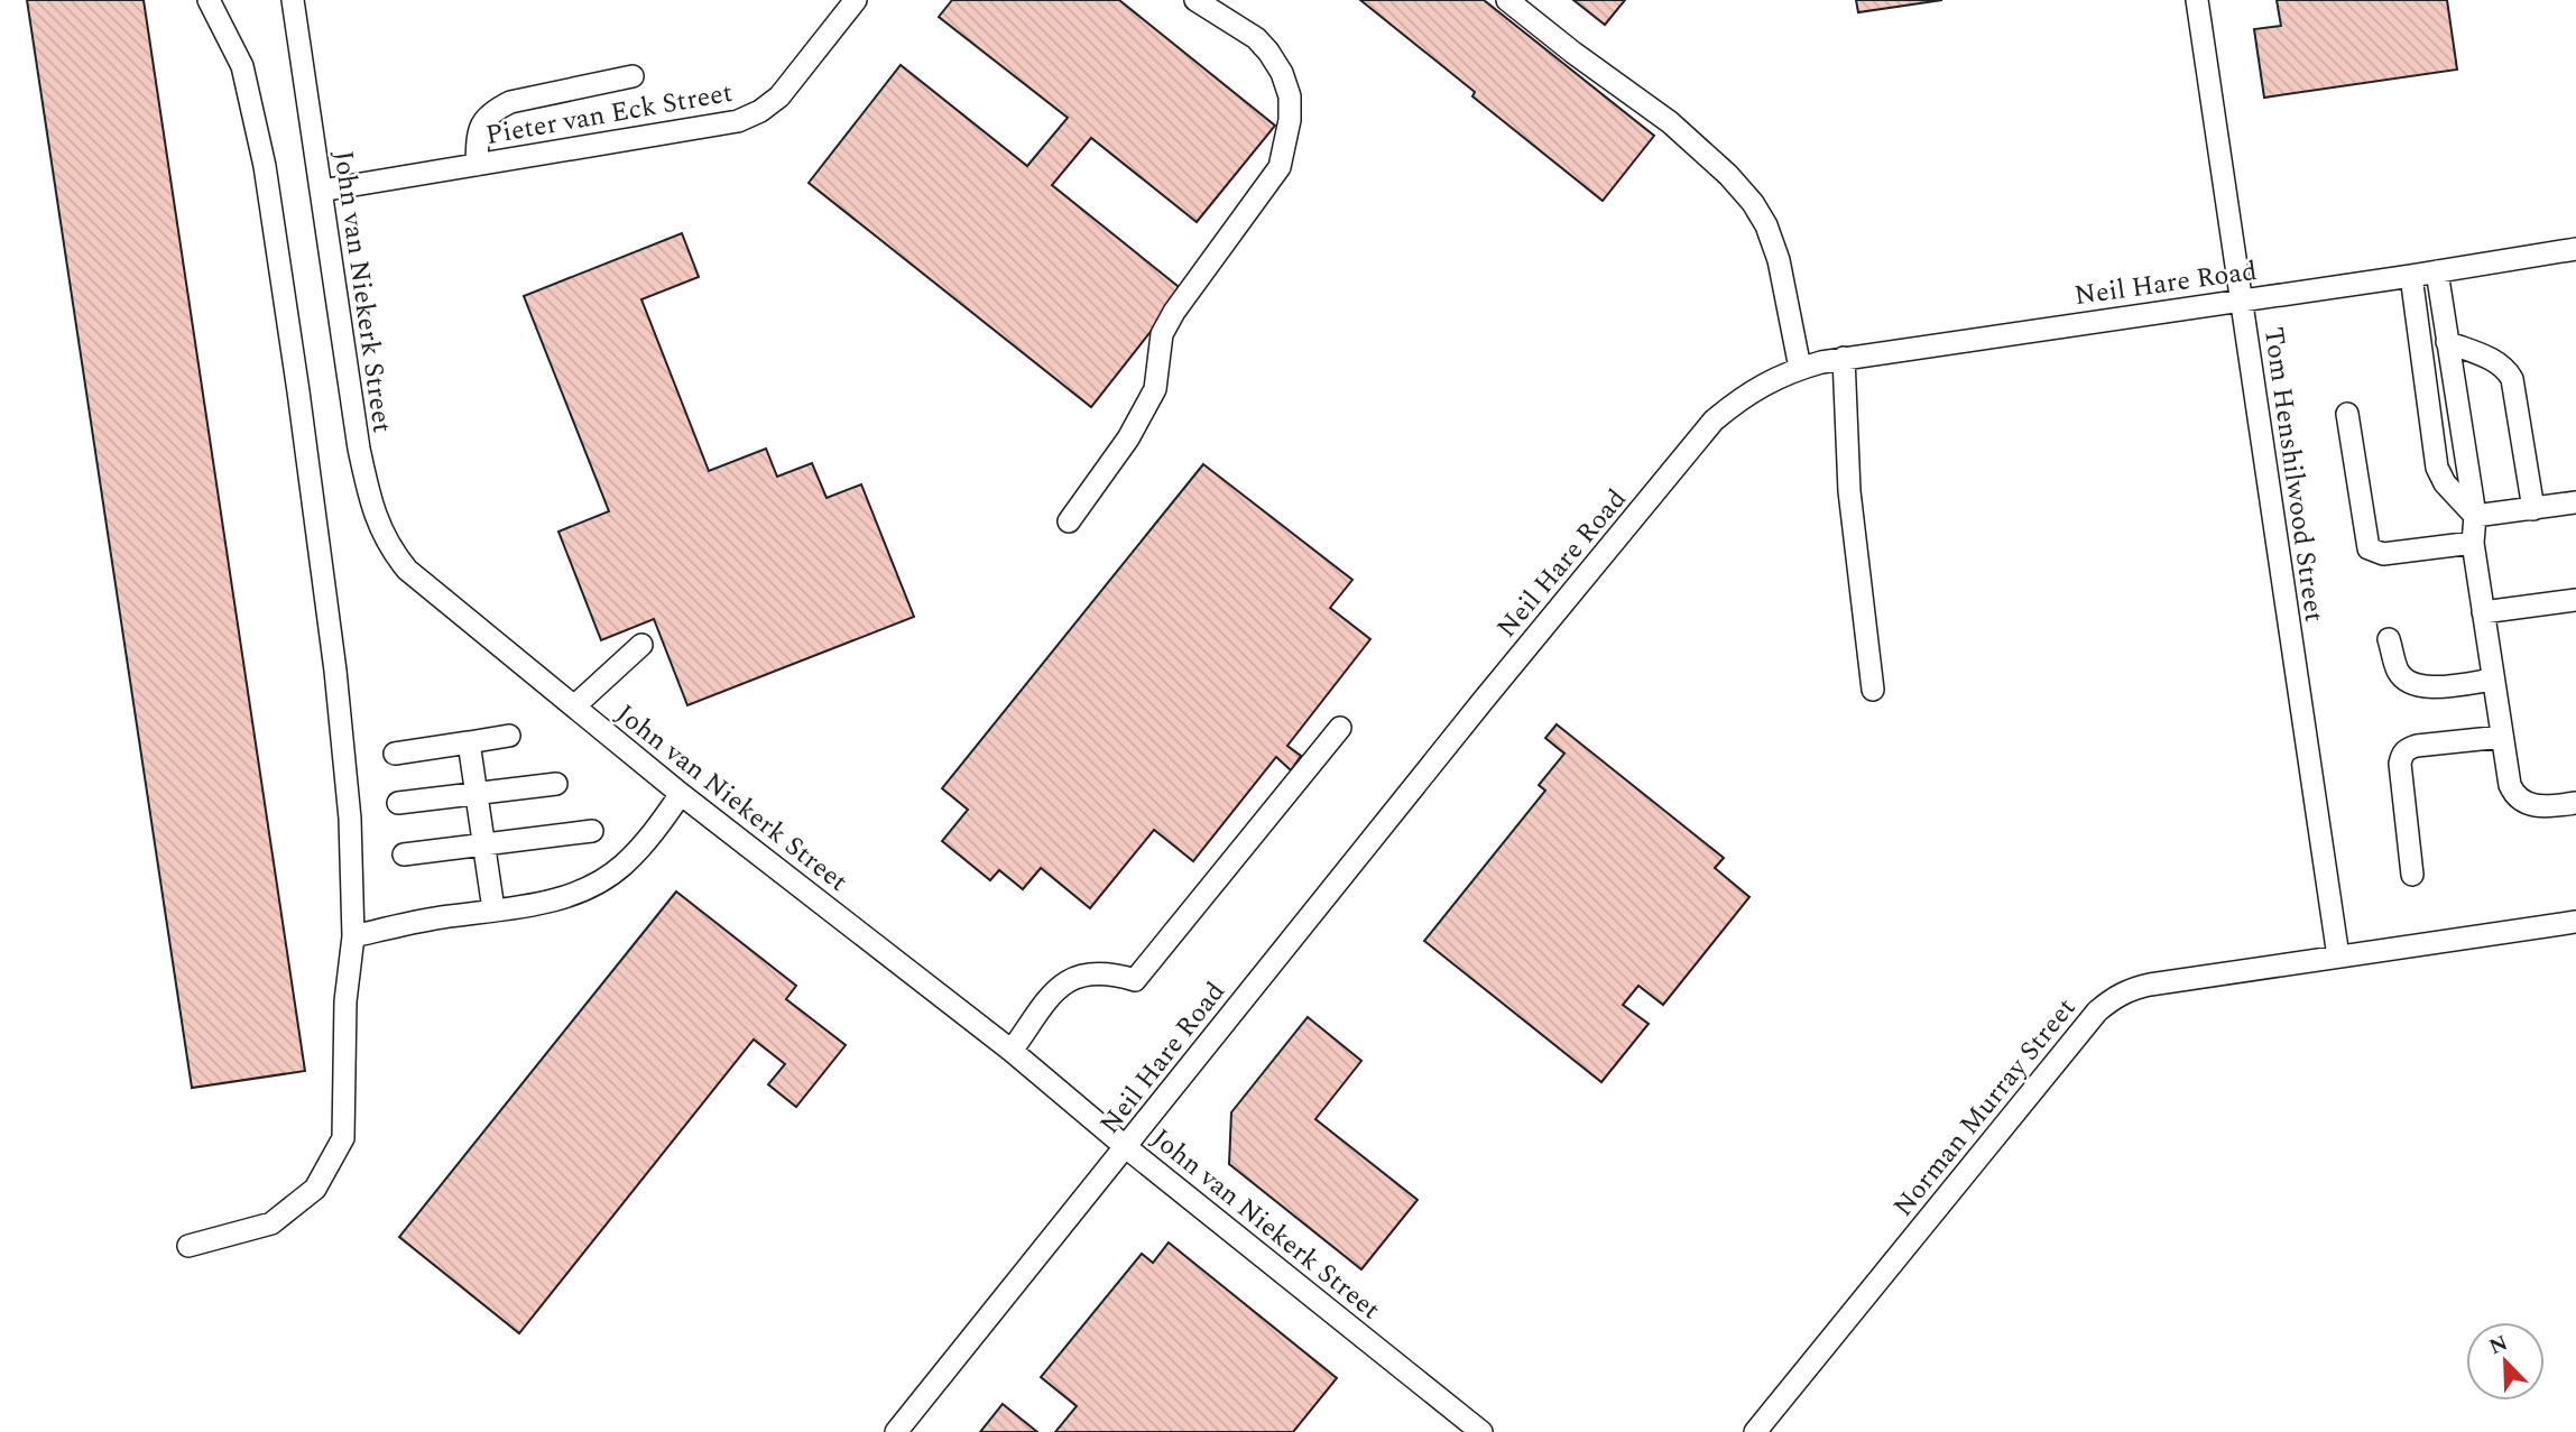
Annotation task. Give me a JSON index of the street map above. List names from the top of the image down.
{
  "streets": {
    "street": [
      "Pieter van Eck Street",
      "Neil Hare Road",
      "John van Niekerk Street",
      "Tom Henshilwood Street",
      "Norman Murray Street"
    ]
  },
  "crossings": [
    ["Pieter van Eck Street", "John van Niekerk Street"],
    ["Neil Hare Road", "John van Niekerk Street"],
    ["Neil Hare Road", "Tom Henshilwood Street"],
    ["Tom Henshilwood Street", "Norman Murray Street"]
  ],
  "north": "top left"
}
